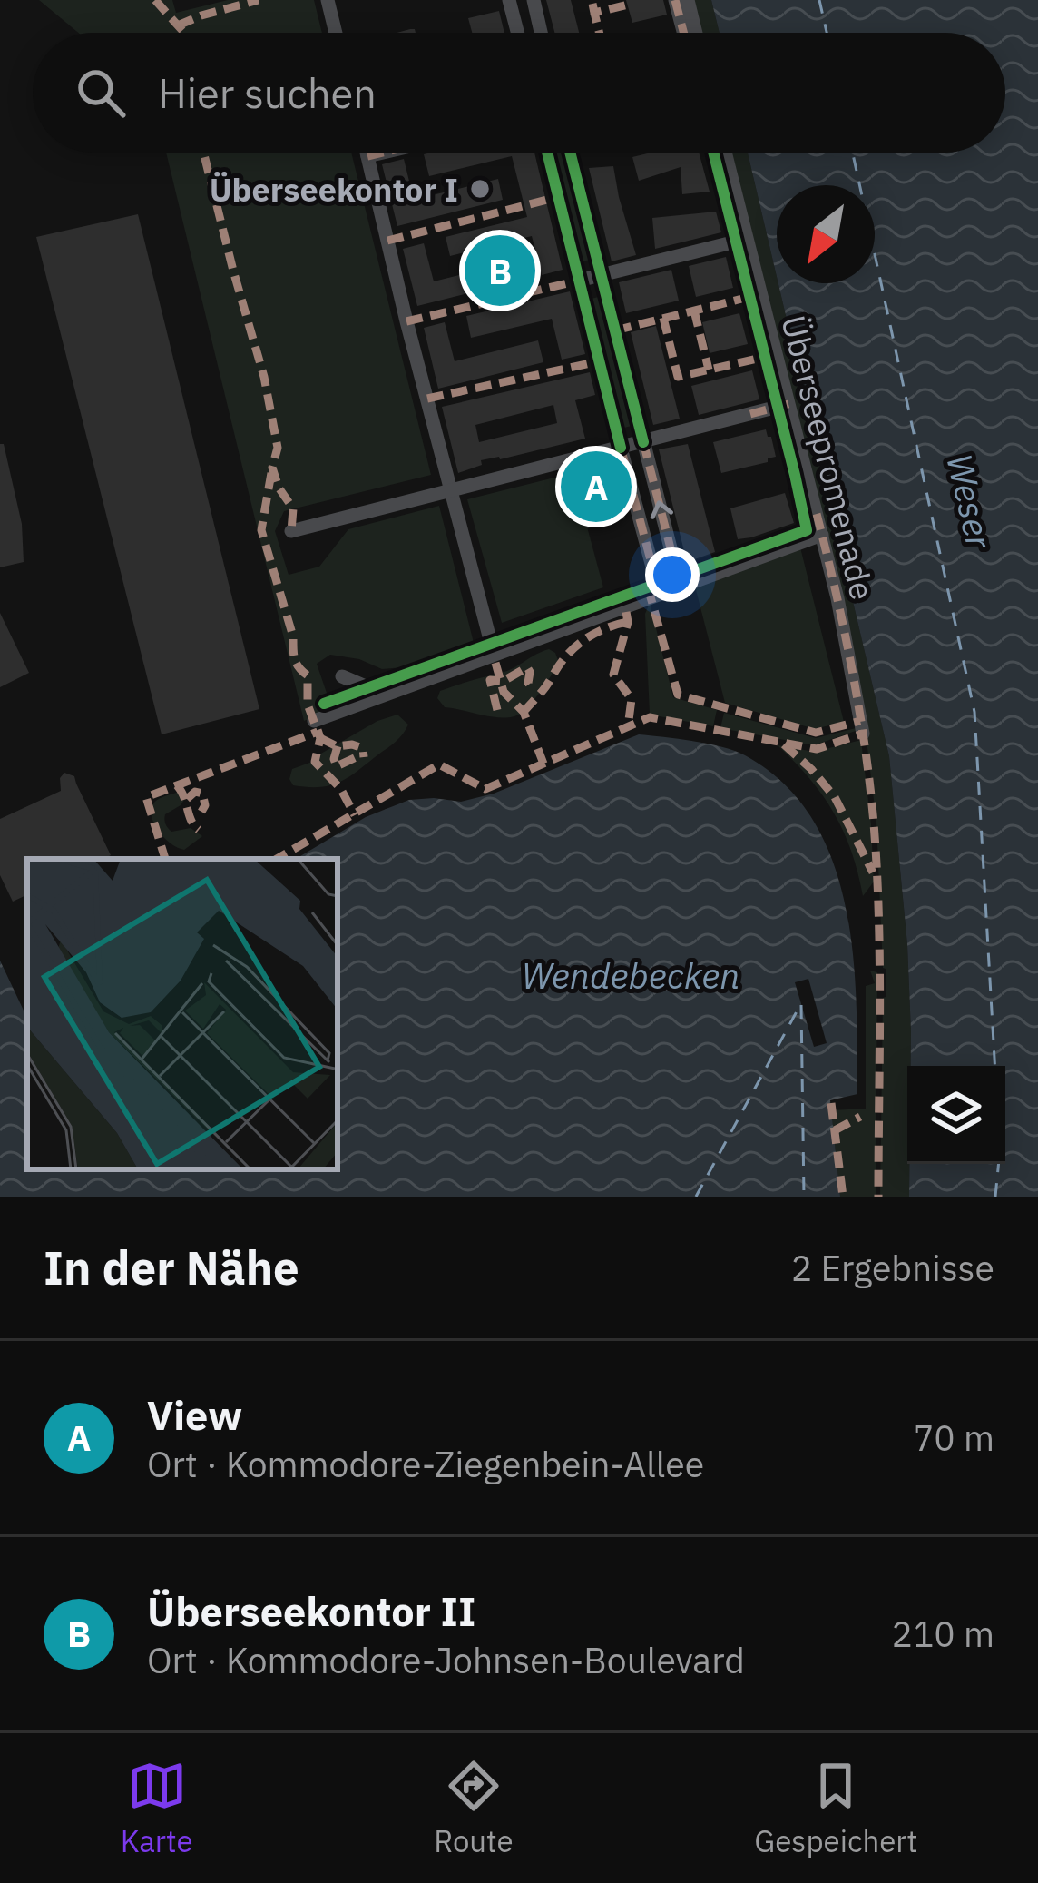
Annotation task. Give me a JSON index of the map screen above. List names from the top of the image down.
{
  "streets": {
    "street": ["Überseepromenade"]
  },
  "water": ["Weser", "Wendebecken"],
  "places": ["Überseekontor I"],
  "north": "bottom left",
  "page": {
    "search": "Hier suchen",
    "pins": ["B", "A"],
    "heading": ["In der Nähe", "2 Ergebnisse"],
    "list": [
      {
        "mark": "A",
        "name": "View",
        "note": "Ort · Kommodore-Ziegenbein-Allee",
        "value": "70 m"
      },
      {
        "mark": "B",
        "name": "Überseekontor II",
        "note": "Ort · Kommodore-Johnsen-Boulevard",
        "value": "210 m"
      }
    ],
    "nav": ["Karte", "Route", "Gespeichert"]
  }
}
